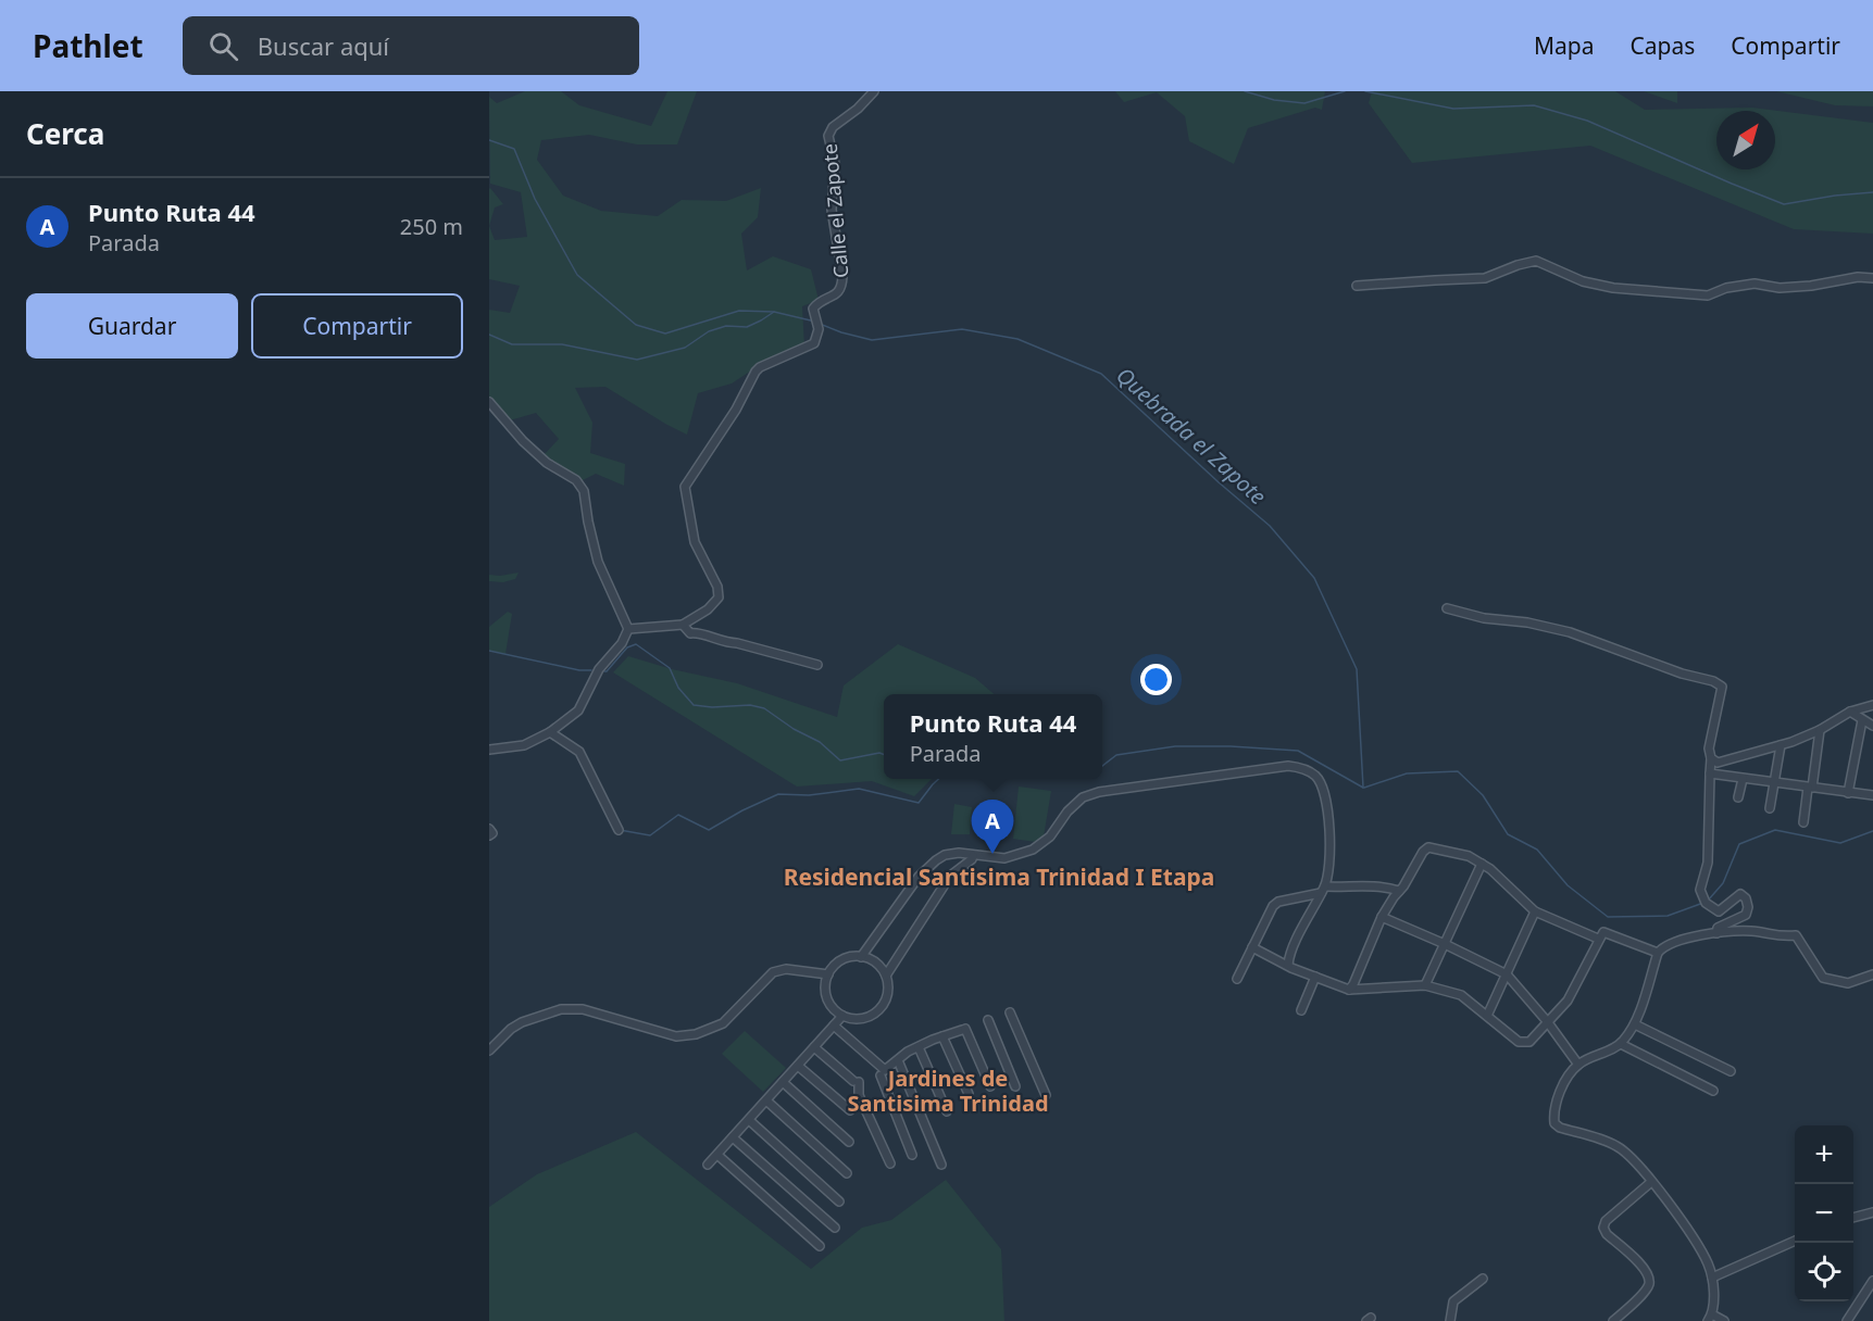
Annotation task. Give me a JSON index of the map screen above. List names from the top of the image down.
{
  "streets": {
    "street": ["Calle el Zapote"]
  },
  "districts": ["Residencial Santisima Trinidad I Etapa", "Jardines de Santisima Trinidad"],
  "water": ["Quebrada el Zapote"],
  "north": "top right",
  "page": {
    "header": "Pathlet",
    "search": "Buscar aquí",
    "nav": ["Mapa", "Capas", "Compartir"],
    "heading": "Cerca",
    "list": [
      {
        "mark": "A",
        "name": "Punto Ruta 44",
        "note": "Parada",
        "value": "250 m"
      }
    ],
    "buttons": ["Guardar", "Compartir"],
    "popup": ["Punto Ruta 44", "Parada"],
    "pins": "A",
    "map_buttons": ["+", "−"]
  }
}
